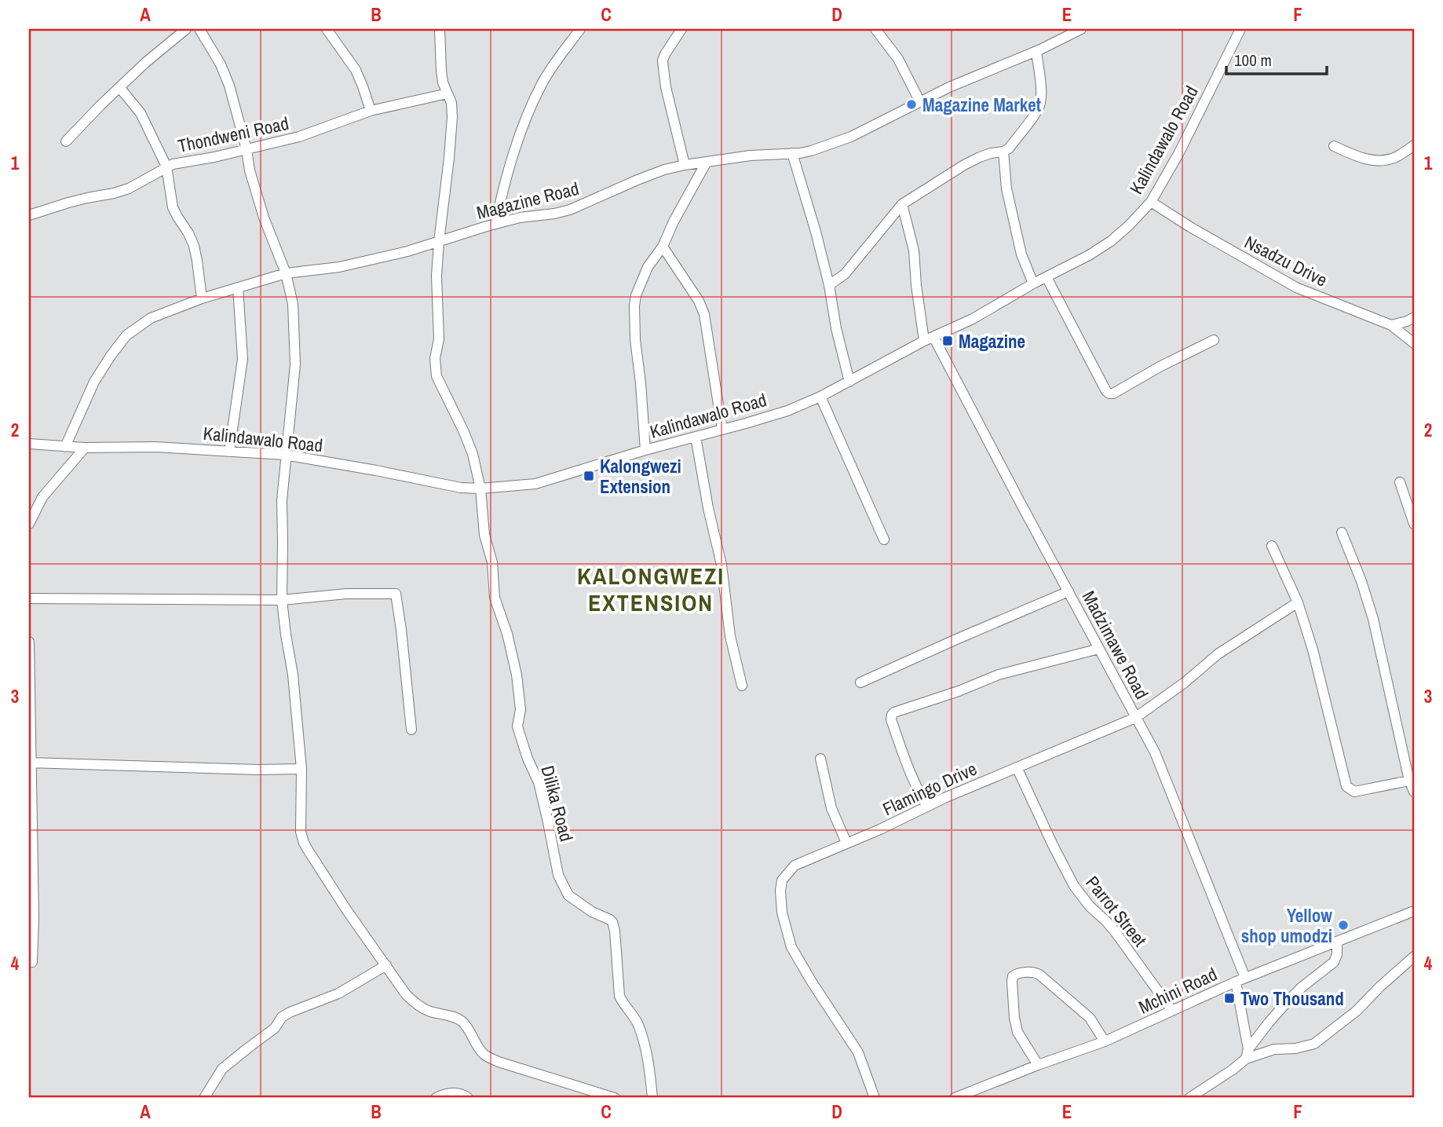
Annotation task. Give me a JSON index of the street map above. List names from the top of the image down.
{
  "streets": {
    "street": [
      "Thondweni Road",
      "Kalindawalo Road",
      "Magazine Road",
      "Nsadzu Drive",
      "Madzimawe Road",
      "Flamingo Drive",
      "Dilika Road",
      "Parrot Street",
      "Mchini Road"
    ]
  },
  "crossings": [
    ["Kalindawalo Road", "Magazine Road"],
    ["Kalindawalo Road", "Nsadzu Drive"],
    ["Kalindawalo Road", "Madzimawe Road"],
    ["Kalindawalo Road", "Dilika Road"],
    ["Madzimawe Road", "Flamingo Drive"],
    ["Madzimawe Road", "Mchini Road"],
    ["Flamingo Drive", "Parrot Street"],
    ["Parrot Street", "Mchini Road"]
  ],
  "districts": ["KALONGWEZI EXTENSION"],
  "places": {
    "other": ["Magazine Market", "Yellow shop umodzi"],
    "transit": ["Magazine", "Kalongwezi Extension", "Two Thousand"]
  },
  "scale_bar": "100 m",
  "grid": {
    "columns": [
      "A",
      "B",
      "C",
      "D",
      "E",
      "F"
    ],
    "rows": [
      "1",
      "2",
      "3",
      "4"
    ]
  }
}
